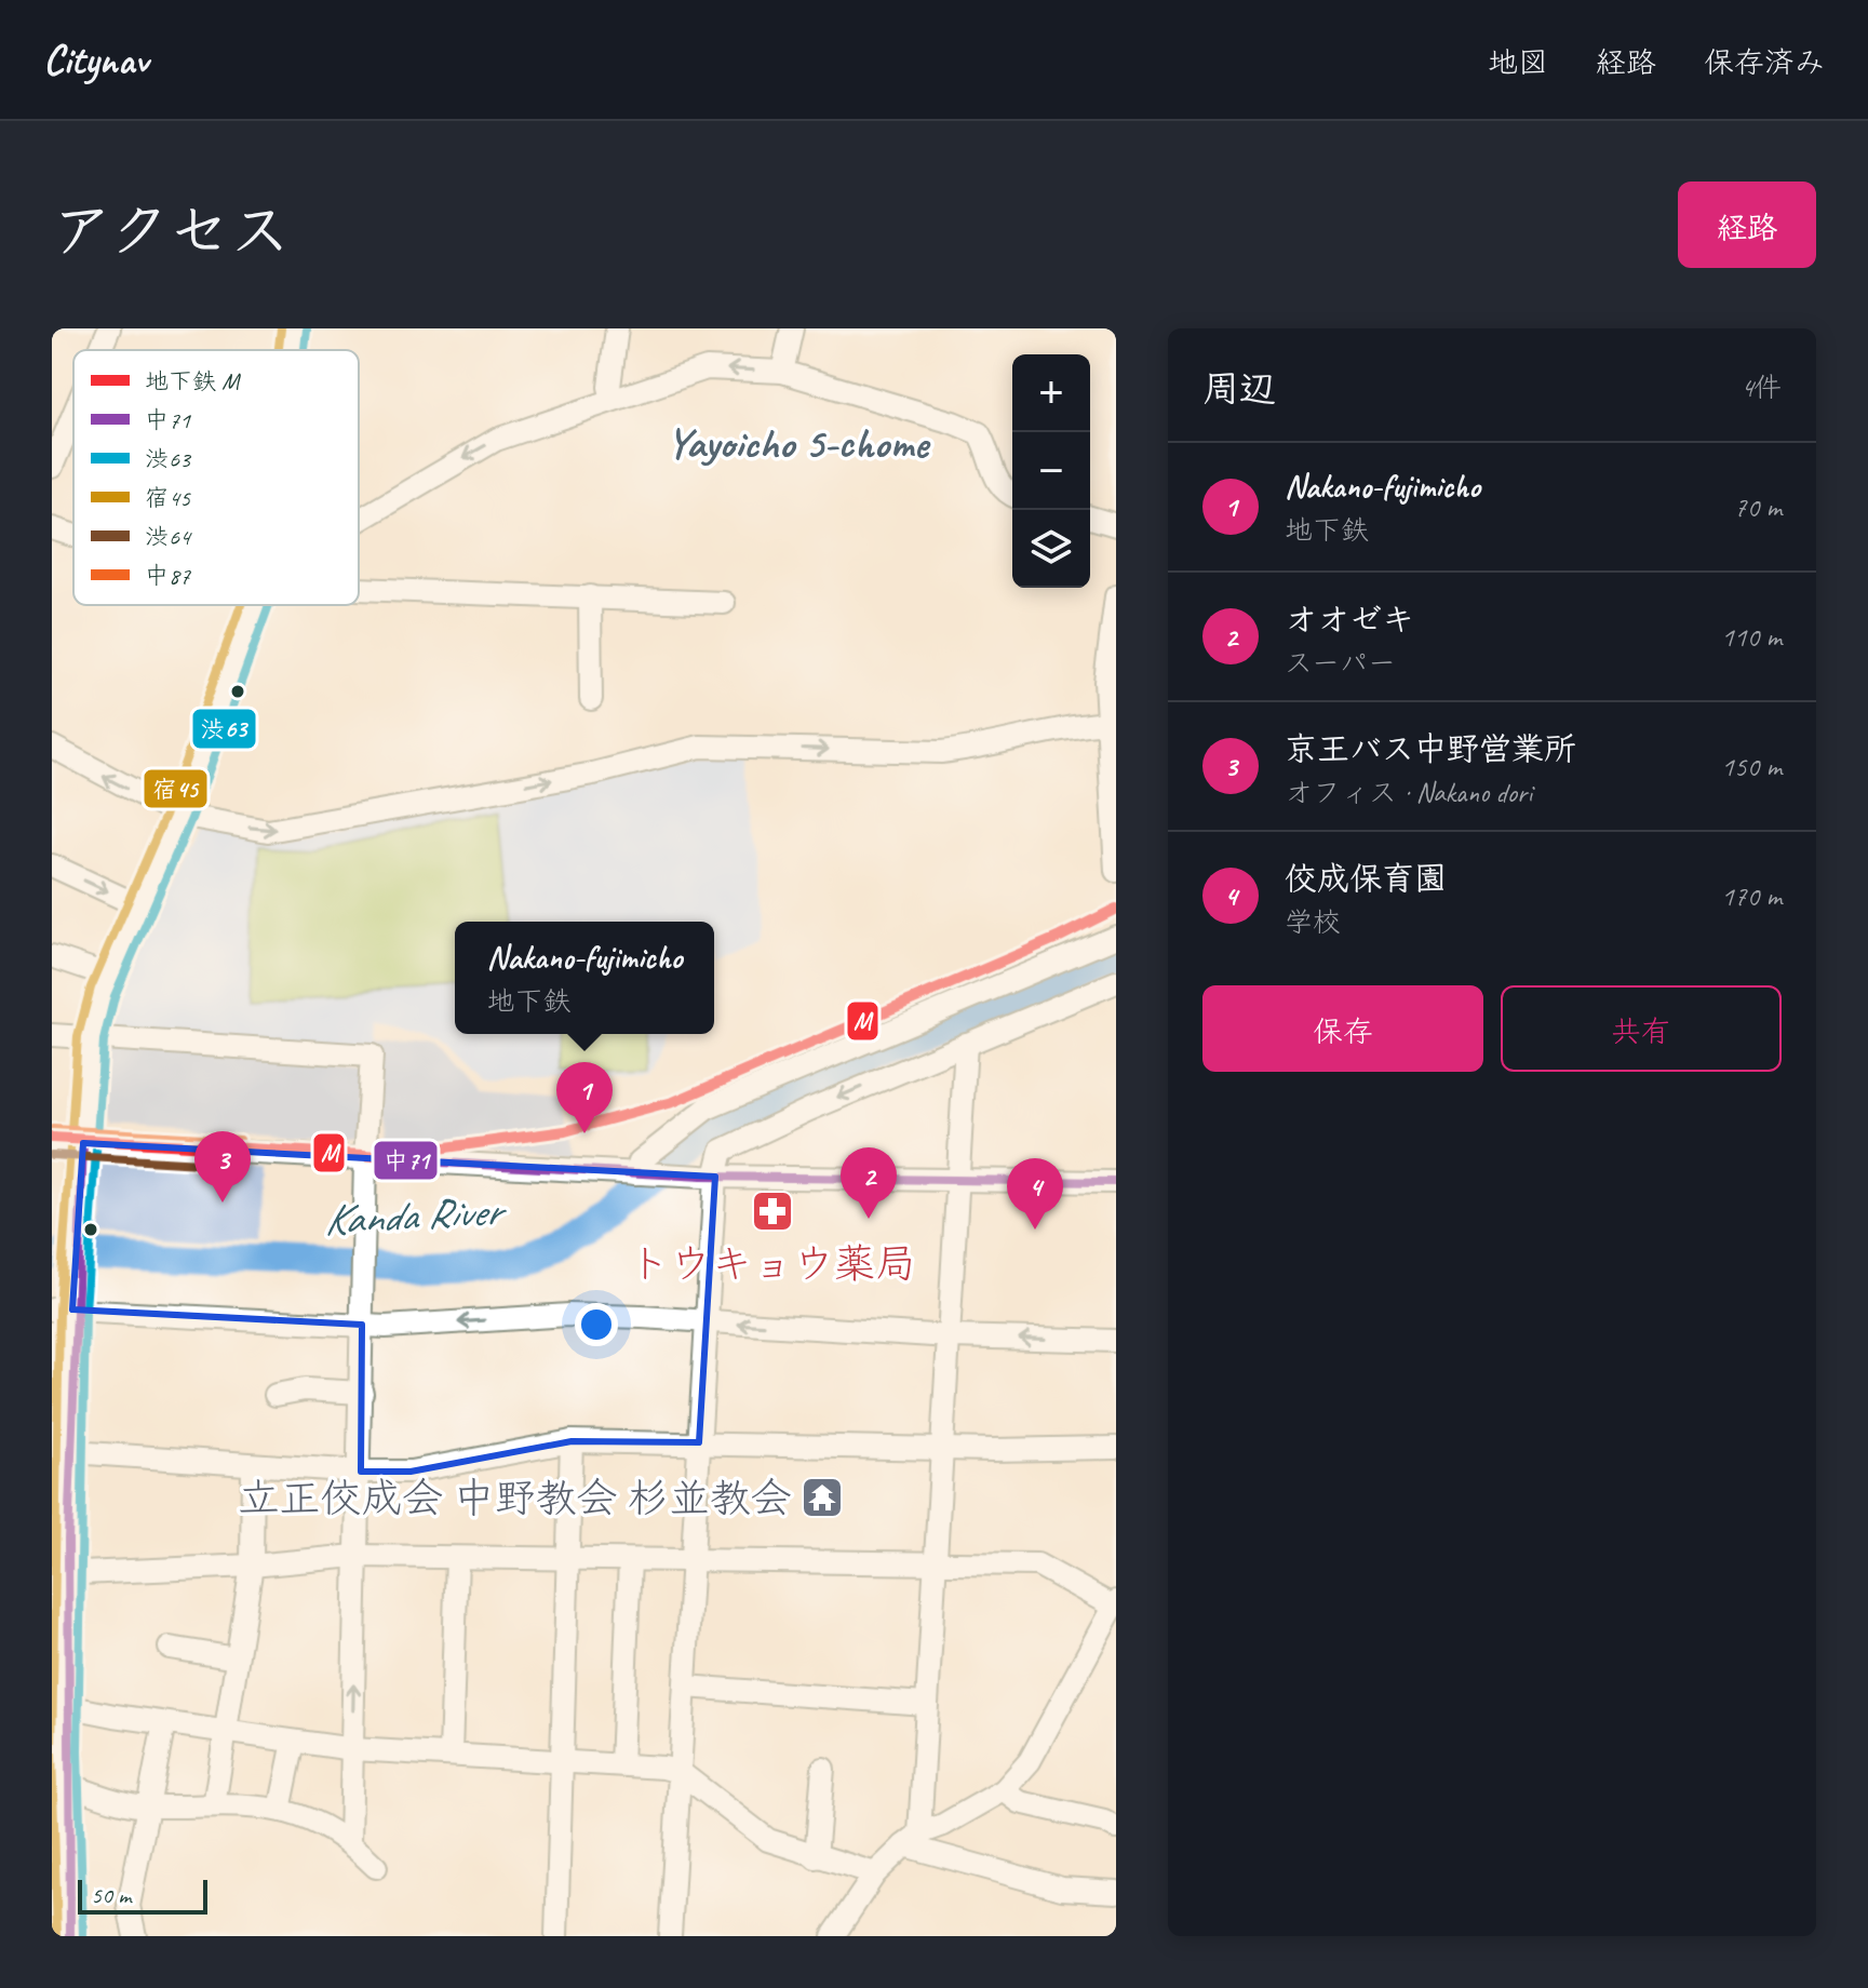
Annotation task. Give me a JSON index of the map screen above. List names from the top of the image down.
{
  "districts": ["Yayoicho 5-chome"],
  "water": ["Kanda River"],
  "places": {
    "pharmacy": ["トウキョウ薬局"],
    "temple": ["立正佼成会 中野教会 杉並教会"]
  },
  "lines": [
    "transit line 宿45",
    "transit line 渋63",
    "metro line M",
    "transit line 中87",
    "transit line 中71",
    "transit line 渋64"
  ],
  "legend": [
    "地下鉄 M",
    "中71",
    "渋63",
    "宿45",
    "渋64",
    "中87"
  ],
  "scale_bar": "50 m",
  "page": {
    "header": "Citynav",
    "nav": ["地図", "経路", "保存済み"],
    "title": "アクセス",
    "buttons": [
      "経路",
      ["保存", "共有"]
    ],
    "heading": ["周辺", "4件"],
    "map_buttons": ["+", "−"],
    "list": [
      {
        "mark": "1",
        "name": "Nakano-fujimicho",
        "note": "地下鉄",
        "value": "70 m"
      },
      {
        "mark": "2",
        "name": "オオゼキ",
        "note": "スーパー",
        "value": "110 m"
      },
      {
        "mark": "3",
        "name": "京王バス中野営業所",
        "note": "オフィス · Nakano dori",
        "value": "150 m"
      },
      {
        "mark": "4",
        "name": "佼成保育園",
        "note": "学校",
        "value": "170 m"
      }
    ],
    "popup": ["Nakano-fujimicho", "地下鉄"],
    "pins": [
      "1",
      "3",
      "2",
      "4"
    ],
    "scale": "50 m"
  }
}
